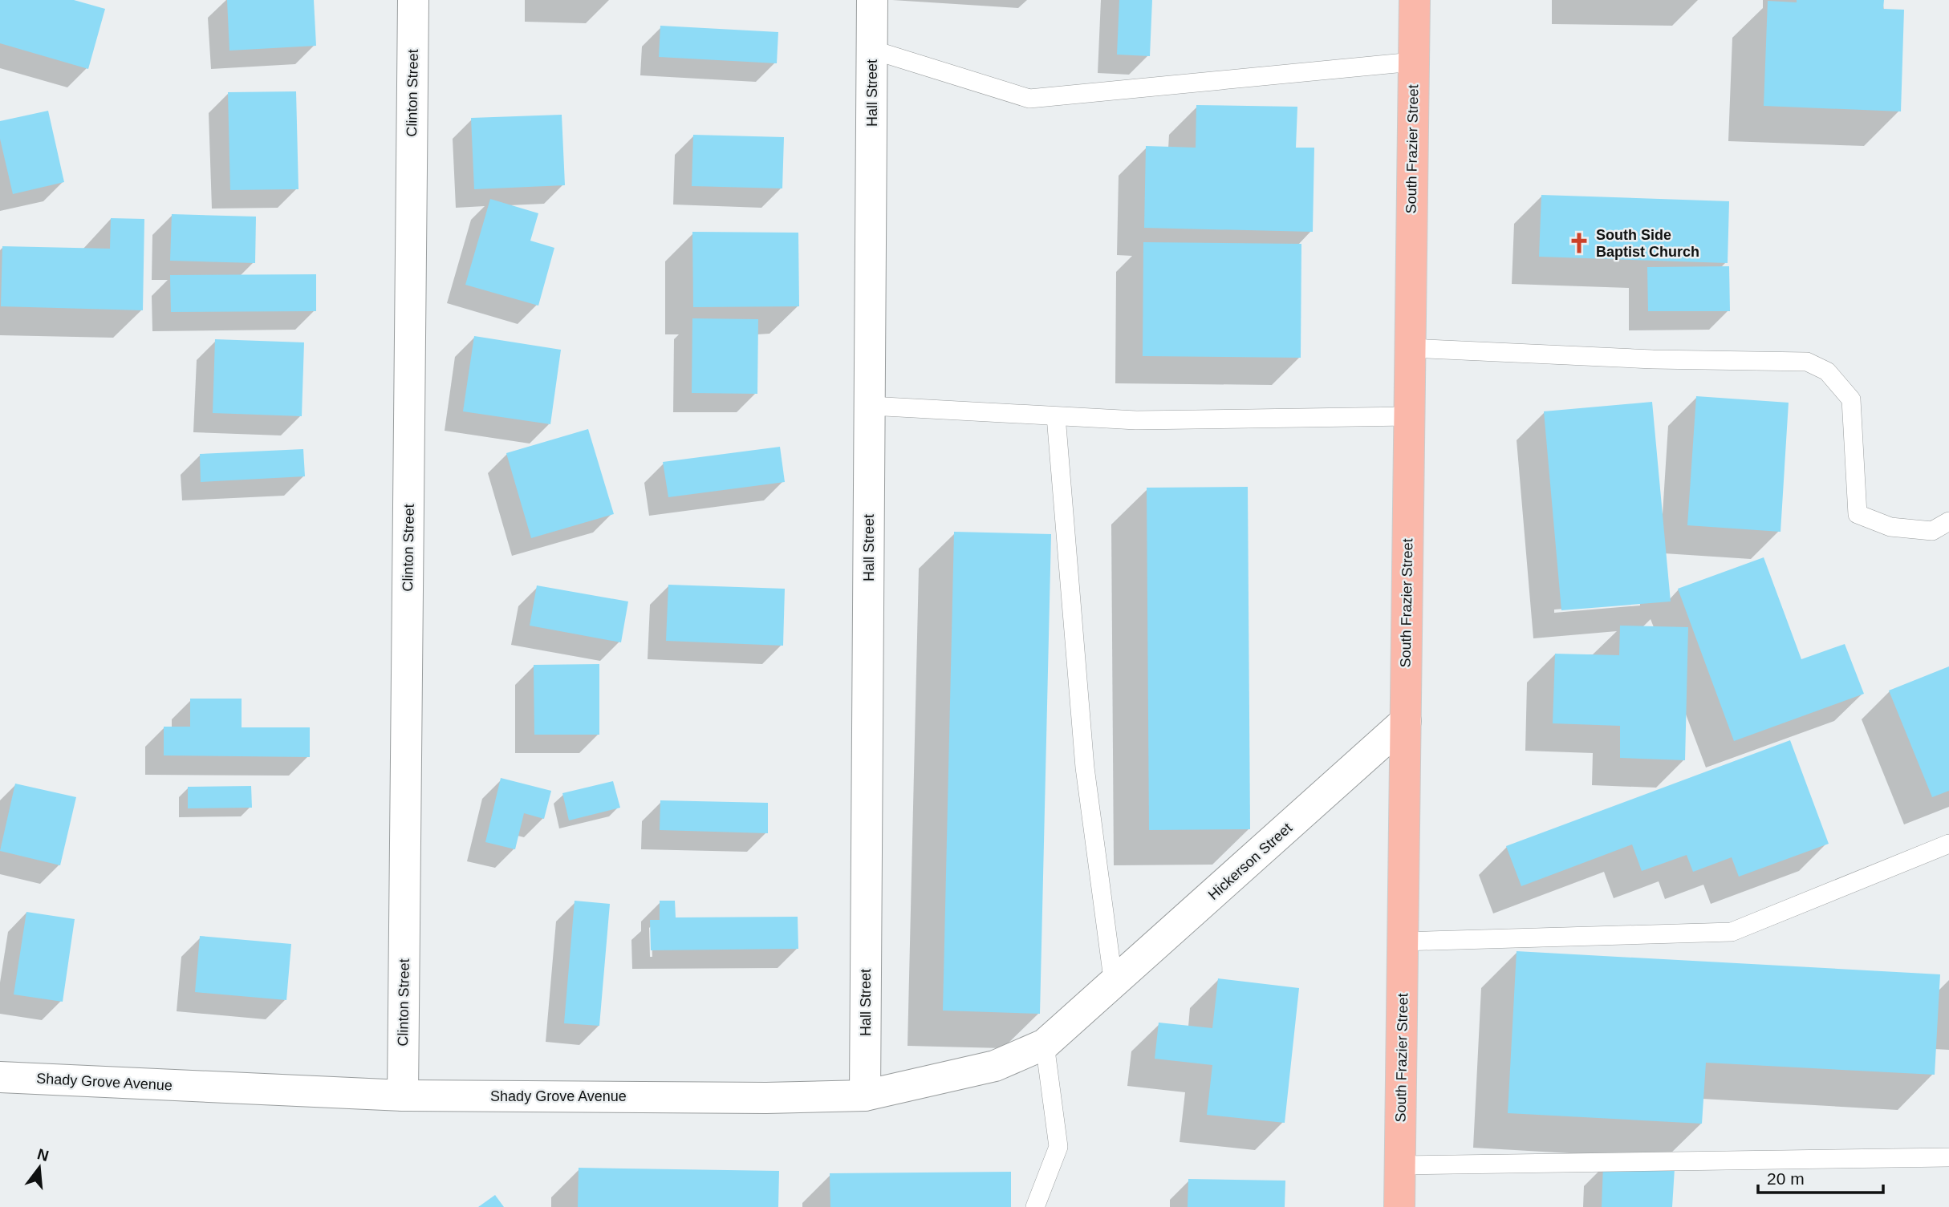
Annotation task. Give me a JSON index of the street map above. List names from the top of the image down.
{
  "streets": {
    "main road": ["South Frazier Street"],
    "street": [
      "Clinton Street",
      "Hall Street",
      "Hickerson Street",
      "Shady Grove Avenue"
    ]
  },
  "crossings": [
    ["Clinton Street", "Shady Grove Avenue"],
    ["Hall Street", "Shady Grove Avenue"],
    ["South Frazier Street", "Hickerson Street"],
    ["Hickerson Street", "Shady Grove Avenue"]
  ],
  "places": {
    "church": ["South Side Baptist Church"]
  },
  "scale_bar": "20 m",
  "north": "top"
}
